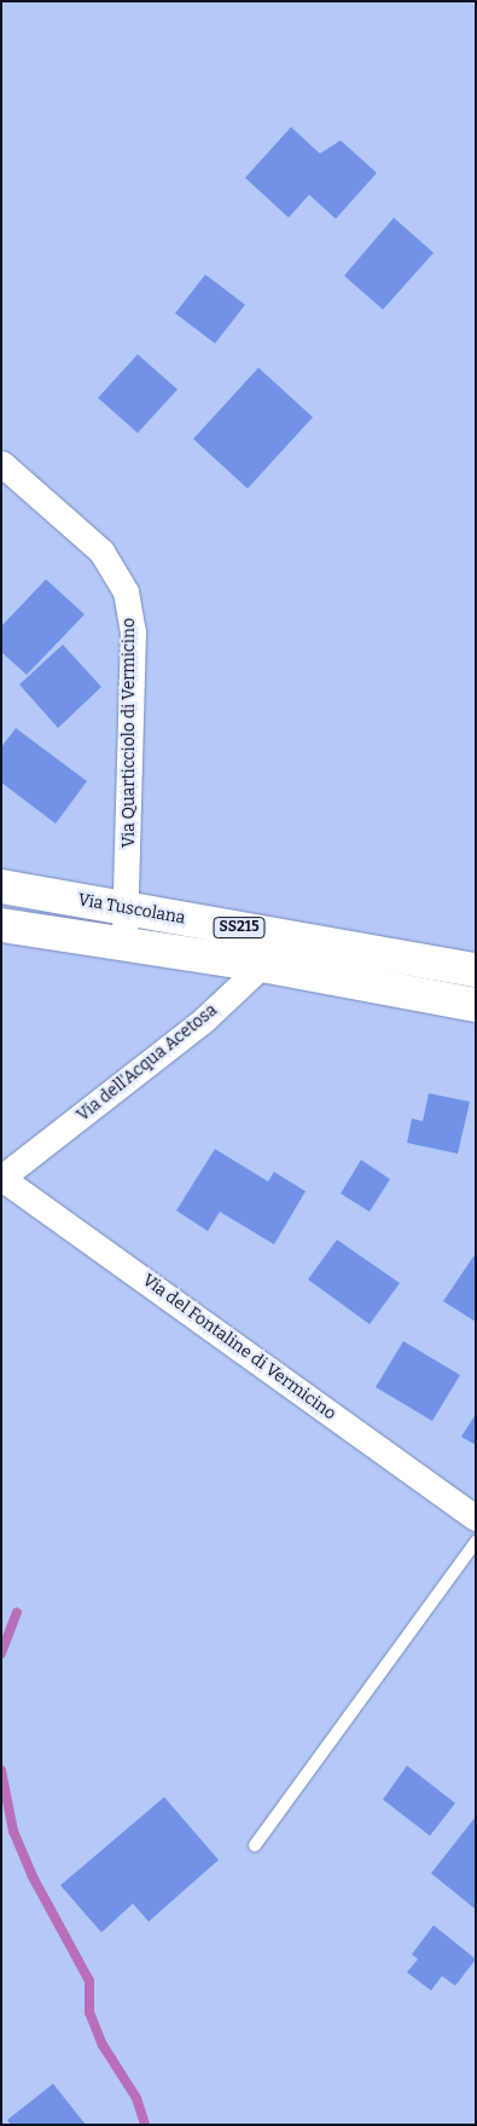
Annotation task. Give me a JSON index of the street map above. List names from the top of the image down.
{
  "streets": {
    "main road": ["Via Tuscolana", "SS215"],
    "street": ["Via Quarticciolo di Vermicino", "Via dell'Acqua Acetosa", "Via del Fontaline di Vermicino"]
  },
  "crossings": [
    ["Via Quarticciolo di Vermicino", "Via Tuscolana"],
    ["Via Tuscolana", "Via dell'Acqua Acetosa"],
    ["Via dell'Acqua Acetosa", "Via del Fontaline di Vermicino"]
  ]
}
